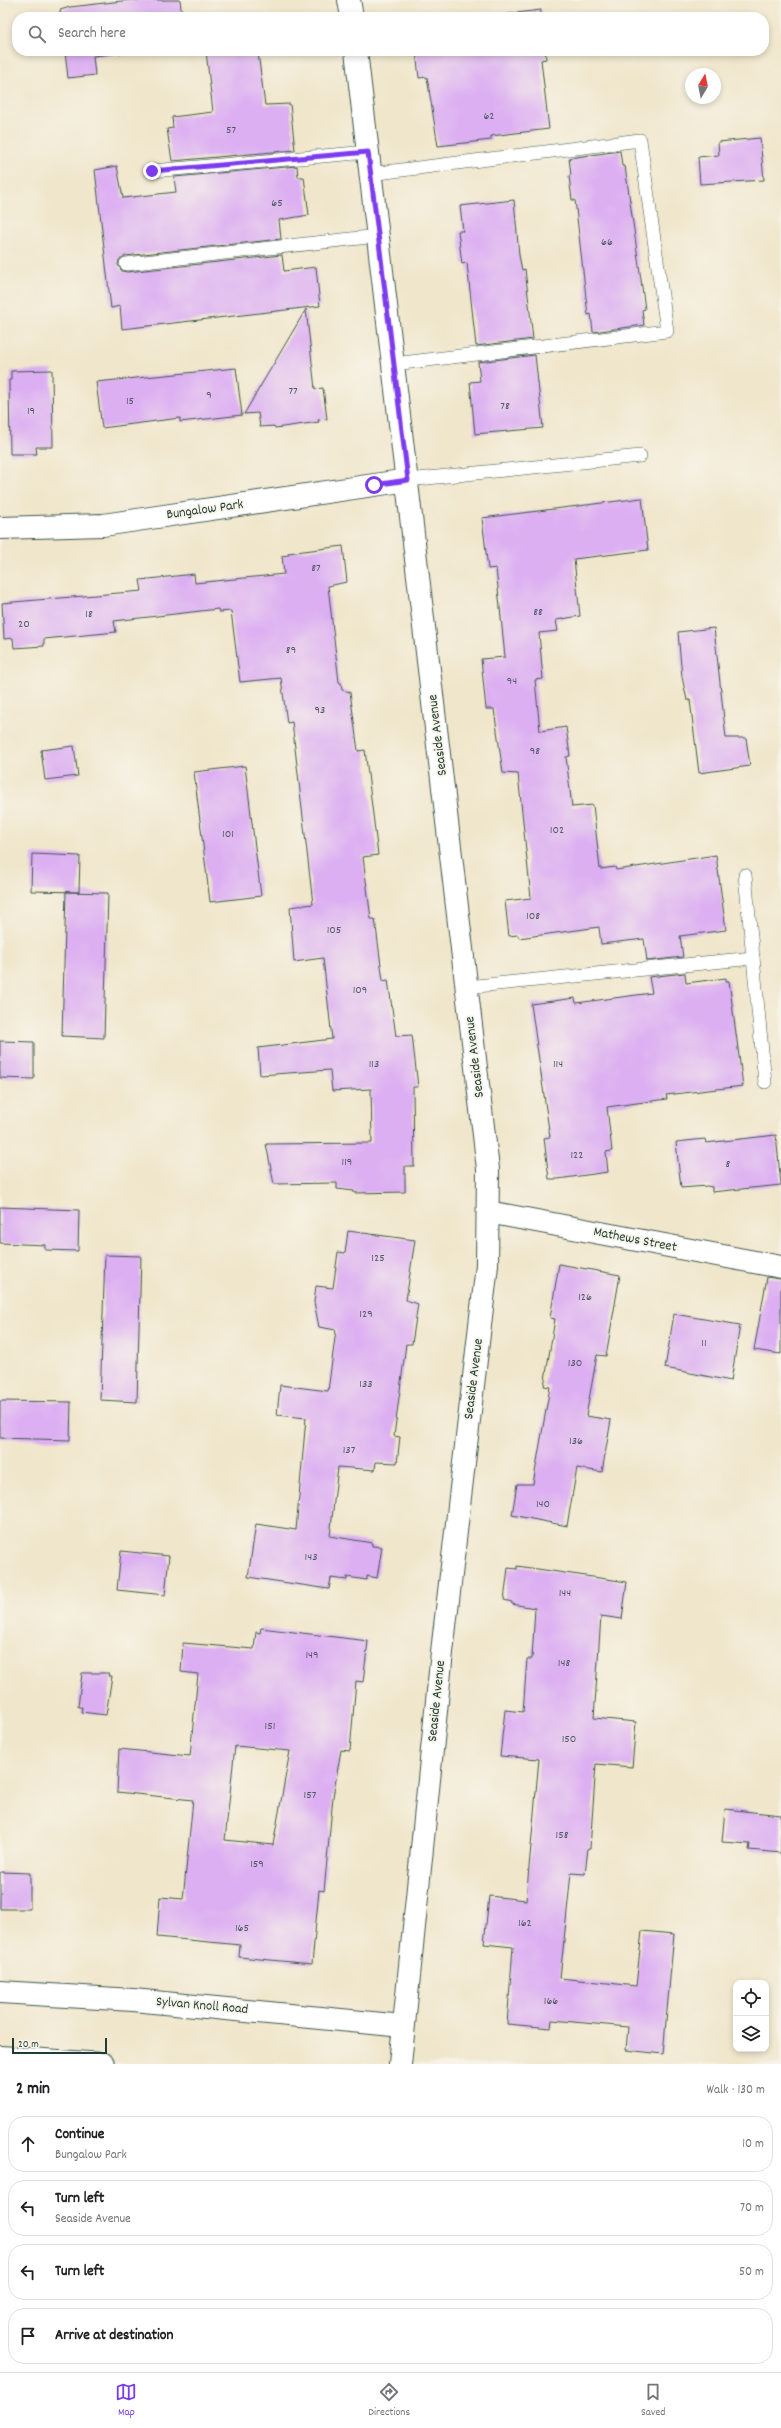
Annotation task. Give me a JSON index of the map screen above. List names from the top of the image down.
{
  "streets": {
    "main road": [
      "Bungalow Park",
      "Seaside Avenue",
      "Mathews Street",
      "Sylvan Knoll Road"
    ]
  },
  "crossings": [
    ["Bungalow Park", "Seaside Avenue"],
    ["Seaside Avenue", "Mathews Street"],
    ["Seaside Avenue", "Sylvan Knoll Road"]
  ],
  "house_numbers": [
    "62",
    "57",
    "65",
    "66",
    "77",
    "9",
    "15",
    "78",
    "19",
    "87",
    "88",
    "18",
    "20",
    "89",
    "94",
    "93",
    "98",
    "102",
    "101",
    "108",
    "105",
    "109",
    "113",
    "114",
    "122",
    "119",
    "8",
    "125",
    "126",
    "129",
    "11",
    "130",
    "133",
    "136",
    "137",
    "140",
    "143",
    "144",
    "149",
    "148",
    "151",
    "150",
    "157",
    "158",
    "159",
    "162",
    "165",
    "166"
  ],
  "scale_bar": "20 m",
  "north": "top",
  "page": {
    "search": "Search here",
    "scale": "20 m",
    "heading": ["2 min", "Walk · 130 m"],
    "list": [
      ["Continue", "Bungalow Park", "10 m"],
      ["Turn left", "Seaside Avenue", "70 m"],
      ["Turn left", "50 m"],
      "Arrive at destination"
    ],
    "nav": ["Map", "Directions", "Saved"]
  }
}
